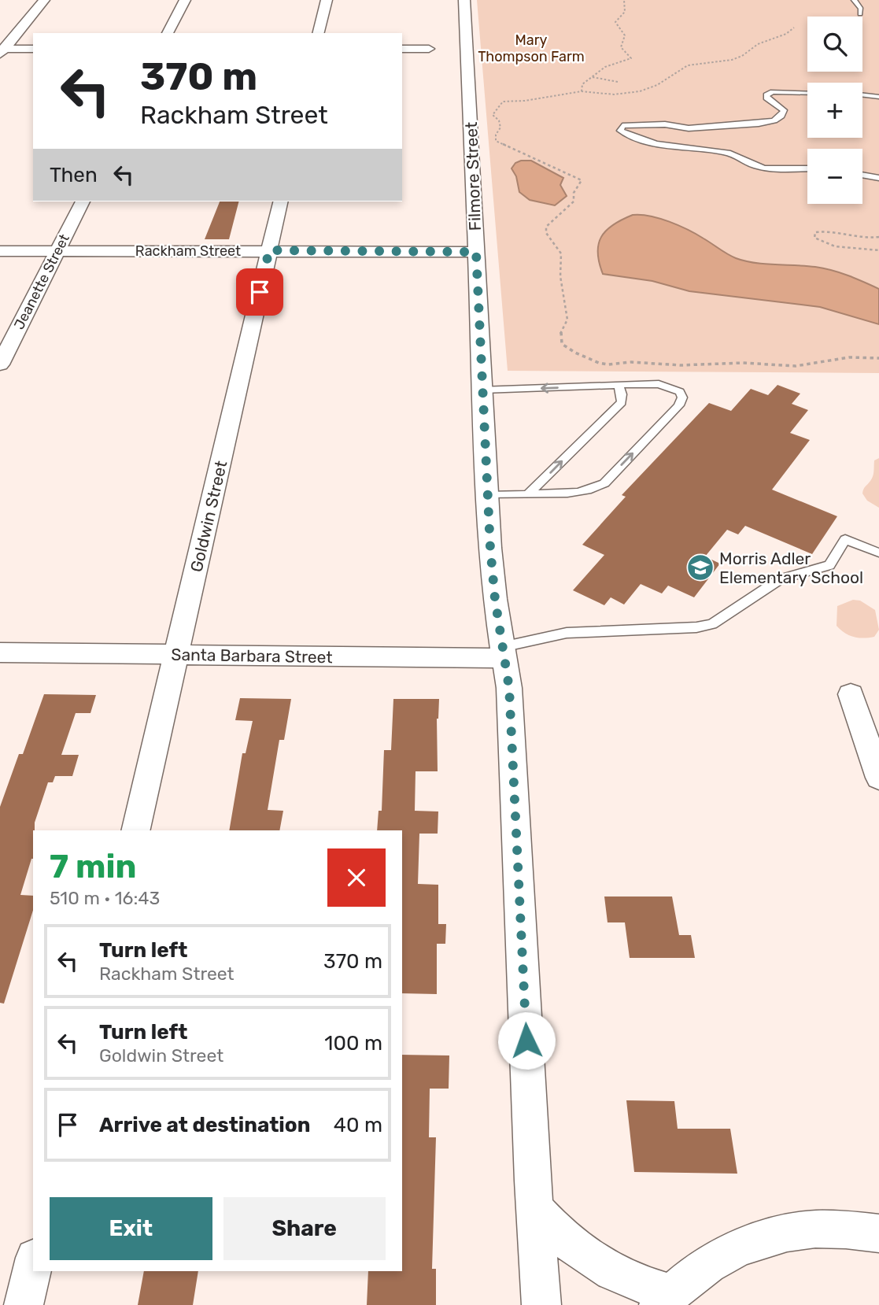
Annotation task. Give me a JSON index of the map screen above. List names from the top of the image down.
{
  "streets": {
    "street": [
      "Filmore Street",
      "Rackham Street",
      "Jeanette Street",
      "Goldwin Street",
      "Santa Barbara Street"
    ]
  },
  "crossings": [
    ["Filmore Street", "Rackham Street"],
    ["Filmore Street", "Santa Barbara Street"],
    ["Rackham Street", "Jeanette Street"],
    ["Rackham Street", "Goldwin Street"],
    ["Goldwin Street", "Santa Barbara Street"]
  ],
  "parks": ["Mary Thompson Farm"],
  "places": {
    "school or university": ["Morris Adler Elementary School"]
  },
  "page": {
    "map_buttons": ["+", "−"],
    "turn": ["370 m", "Rackham Street"],
    "then": "Then",
    "heading": ["7 min", "510 m · 16:43"],
    "list": [
      {
        "name": "Turn left",
        "note": "Rackham Street",
        "value": "370 m"
      },
      {
        "name": "Turn left",
        "note": "Goldwin Street",
        "value": "100 m"
      },
      {
        "name": "Arrive at destination",
        "value": "40 m"
      }
    ],
    "buttons": ["Exit", "Share"]
  }
}
